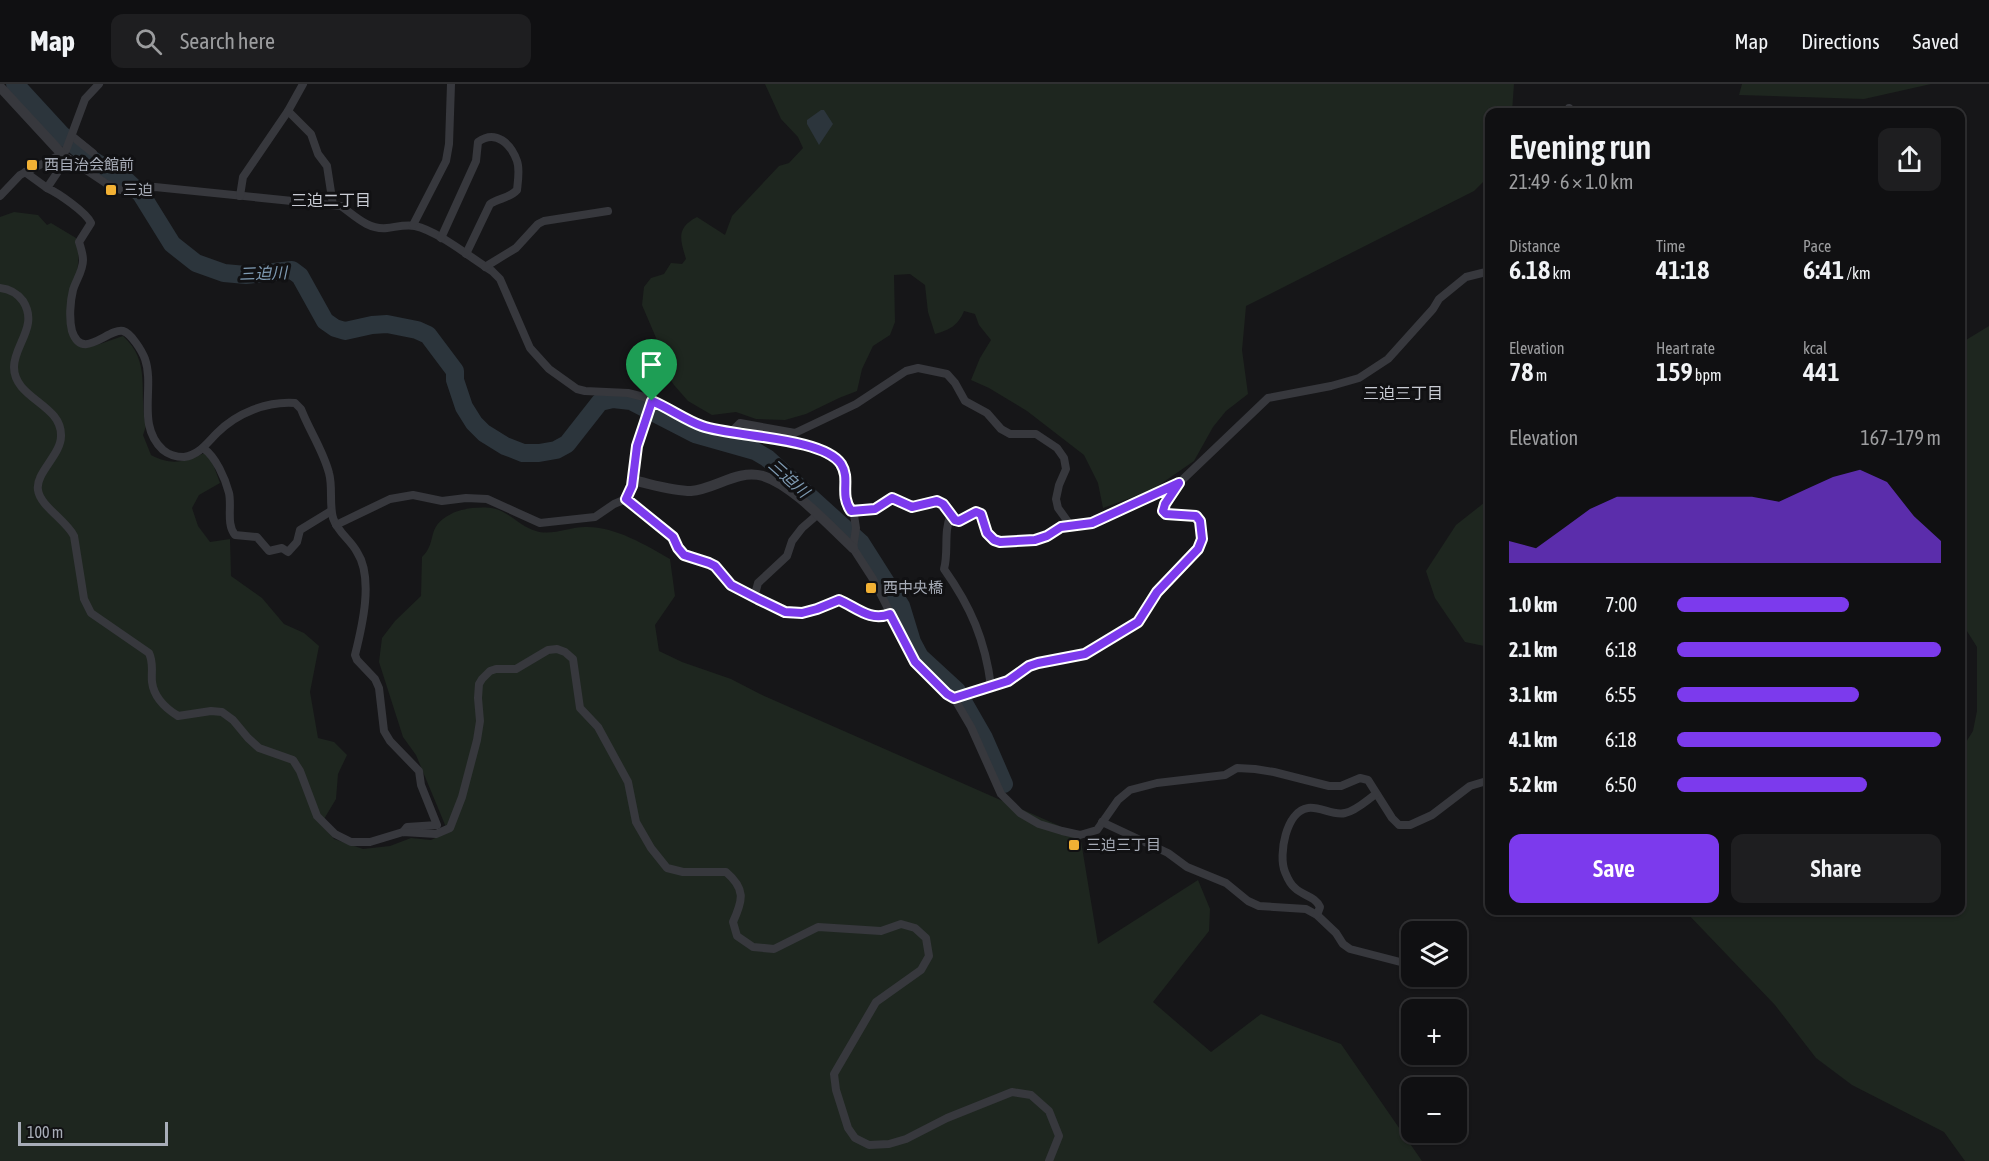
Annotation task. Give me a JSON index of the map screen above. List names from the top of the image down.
{
  "districts": ["三迫二丁目", "三迫三丁目"],
  "water": ["三迫川"],
  "places": {
    "transit": [
      "西自治会館前",
      "三迫",
      "西中央橋",
      "三迫三丁目"
    ]
  },
  "scale_bar": "100 m",
  "page": {
    "header": "Map",
    "search": "Search here",
    "nav": ["Map", "Directions", "Saved"],
    "heading": ["Evening run", "21:49 · 6 × 1.0 km"],
    "stats": [
      ["Distance", "6.18 km"],
      ["Time", "41:18"],
      ["Pace", "6:41 /km"],
      ["Elevation", "78 m"],
      ["Heart rate", "159 bpm"],
      ["kcal", "441"]
    ],
    "chart": ["Elevation", "167–179 m"],
    "list": [
      {
        "name": "1.0 km",
        "note": "7:00"
      },
      {
        "name": "2.1 km",
        "note": "6:18"
      },
      {
        "name": "3.1 km",
        "note": "6:55"
      },
      {
        "name": "4.1 km",
        "note": "6:18"
      },
      {
        "name": "5.2 km",
        "note": "6:50"
      }
    ],
    "buttons": ["Save", "Share"],
    "map_buttons": ["+", "−"],
    "scale": "100 m"
  }
}
